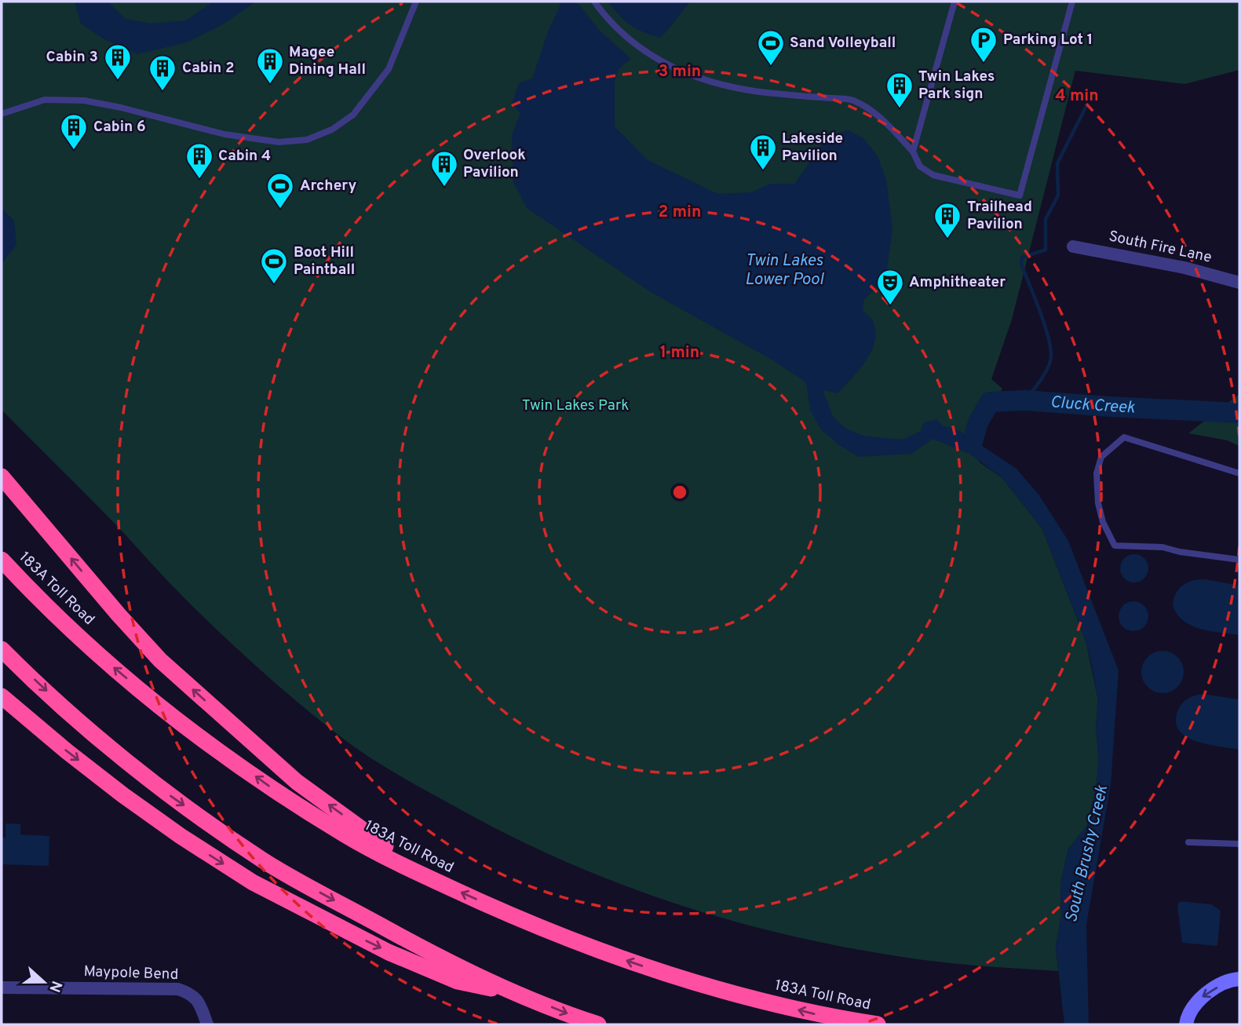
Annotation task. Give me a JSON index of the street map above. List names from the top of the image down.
{
  "streets": {
    "highway": ["183A Toll Road"],
    "street": ["South Fire Lane", "Maypole Bend"]
  },
  "water": ["Twin Lakes Lower Pool", "Cluck Creek", "South Brushy Creek"],
  "parks": ["Twin Lakes Park"],
  "places": {
    "parking": ["Parking Lot 1"],
    "sports": ["Sand Volleyball", "Archery", "Boot Hill Paintball"],
    "building": [
      "Cabin 3",
      "Magee Dining Hall",
      "Cabin 2",
      "Twin Lakes Park sign",
      "Cabin 6",
      "Lakeside Pavilion",
      "Cabin 4",
      "Overlook Pavilion",
      "Trailhead Pavilion"
    ],
    "theatre": ["Amphitheater"]
  },
  "north": "right",
  "rings": [
    "3 min",
    "4 min",
    "2 min",
    "1 min"
  ]
}
